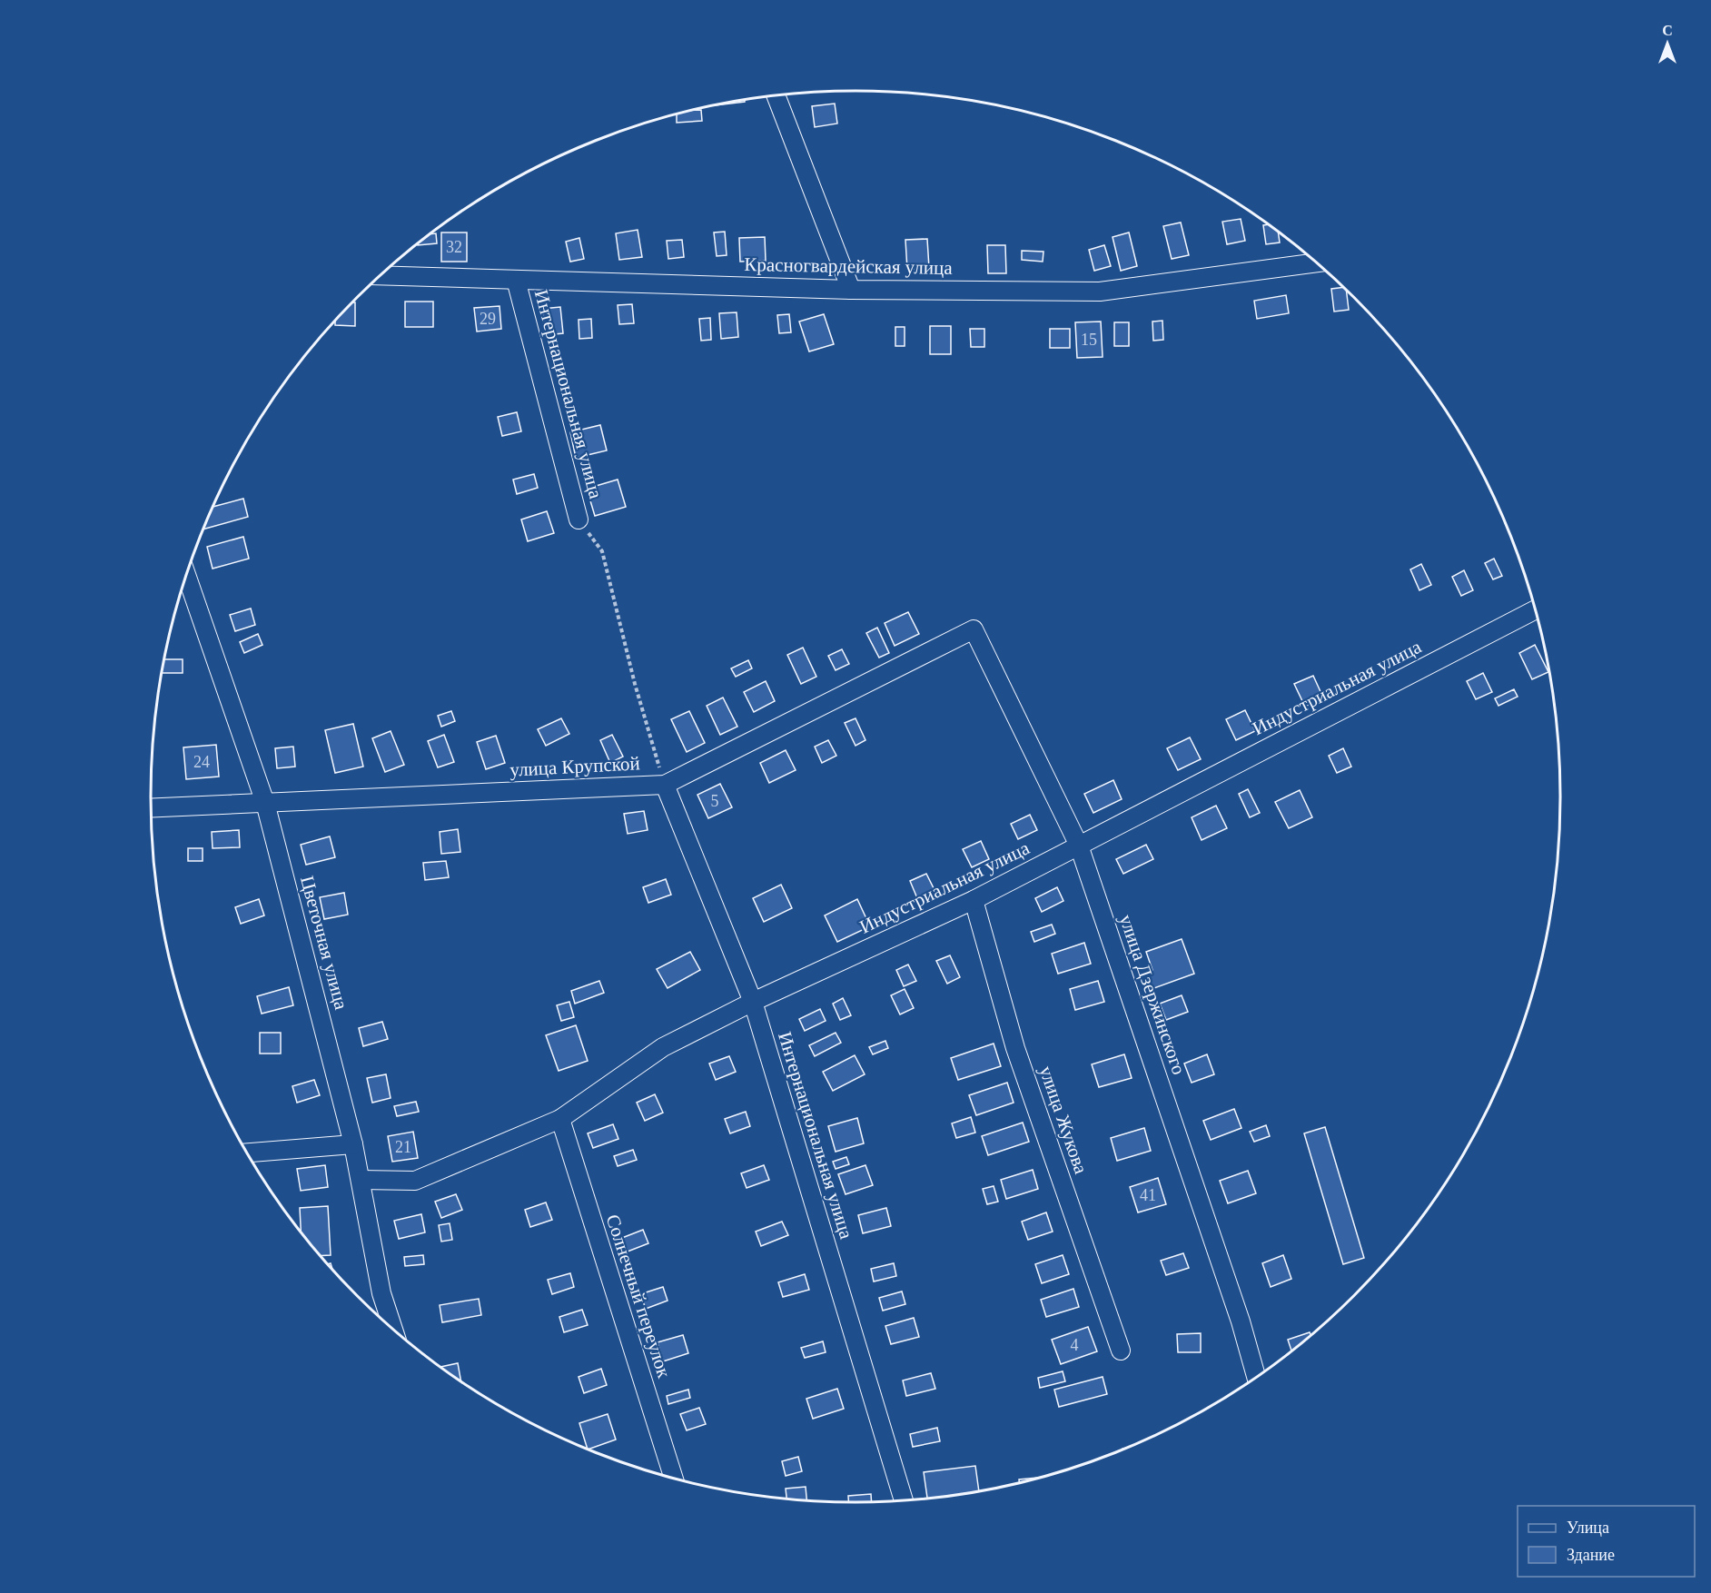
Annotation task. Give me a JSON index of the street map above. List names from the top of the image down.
{
  "streets": {
    "street": [
      "Красногвардейская улица",
      "Интернациональная улица",
      "Индустриальная улица",
      "улица Крупской",
      "Цветочная улица",
      "улица Дзержинского",
      "улица Жукова",
      "Солнечный переулок"
    ]
  },
  "crossings": [
    ["Красногвардейская улица", "Интернациональная улица"],
    ["Интернациональная улица", "Индустриальная улица"],
    ["Интернациональная улица", "улица Крупской"],
    ["Индустриальная улица", "Цветочная улица"],
    ["Индустриальная улица", "улица Дзержинского"],
    ["Индустриальная улица", "улица Жукова"],
    ["Индустриальная улица", "Солнечный переулок"],
    ["улица Крупской", "Цветочная улица"],
    ["улица Крупской", "улица Дзержинского"]
  ],
  "house_numbers": [
    "32",
    "29",
    "15",
    "24",
    "5",
    "21",
    "41",
    "4"
  ],
  "legend": ["Улица", "Здание"],
  "north": "top"
}
